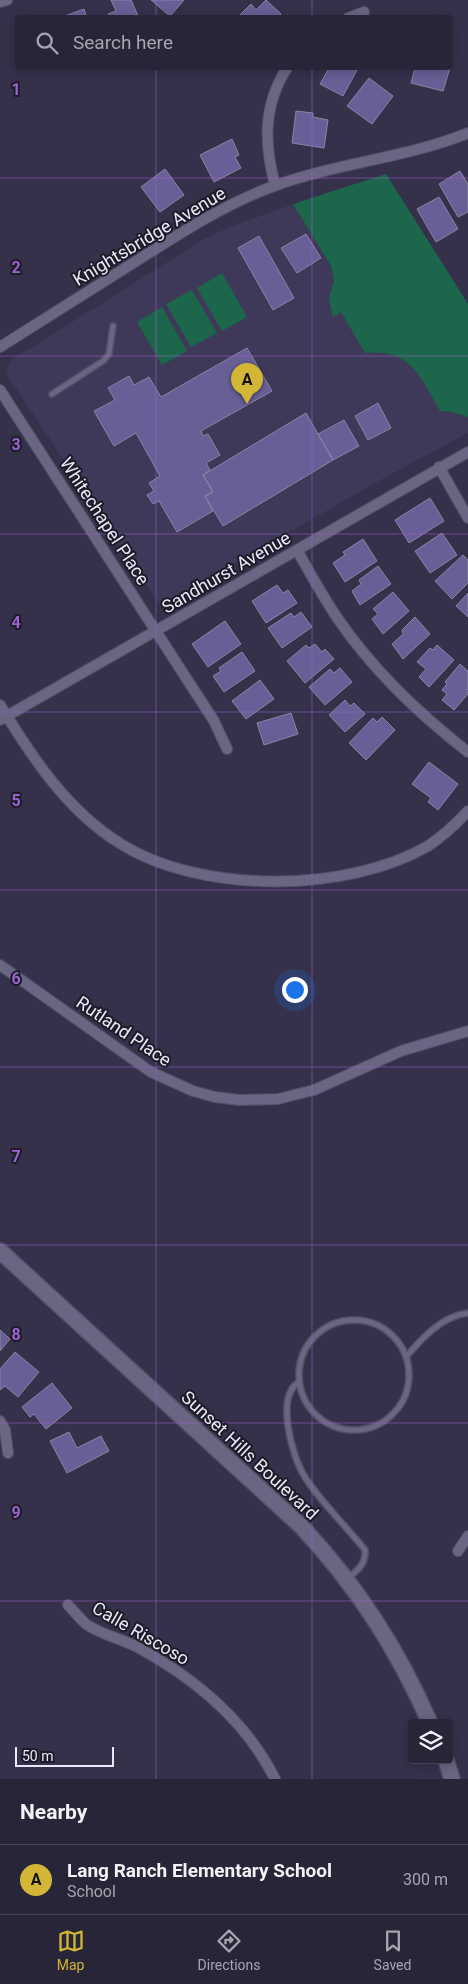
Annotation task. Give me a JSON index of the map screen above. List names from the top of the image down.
{
  "streets": {
    "street": [
      "Knightsbridge Avenue",
      "Whitechapel Place",
      "Sandhurst Avenue",
      "Rutland Place",
      "Sunset Hills Boulevard",
      "Calle Riscoso"
    ]
  },
  "crossings": [
    ["Whitechapel Place", "Sandhurst Avenue"]
  ],
  "scale_bar": "50 m",
  "page": {
    "search": "Search here",
    "pins": "A",
    "scale": "50 m",
    "heading": "Nearby",
    "list": [
      {
        "mark": "A",
        "name": "Lang Ranch Elementary School",
        "note": "School",
        "value": "300 m"
      }
    ],
    "nav": ["Map", "Directions", "Saved"]
  },
  "grid": {
    "rows": [
      "1",
      "2",
      "3",
      "4",
      "5",
      "6",
      "7",
      "8",
      "9"
    ]
  }
}
